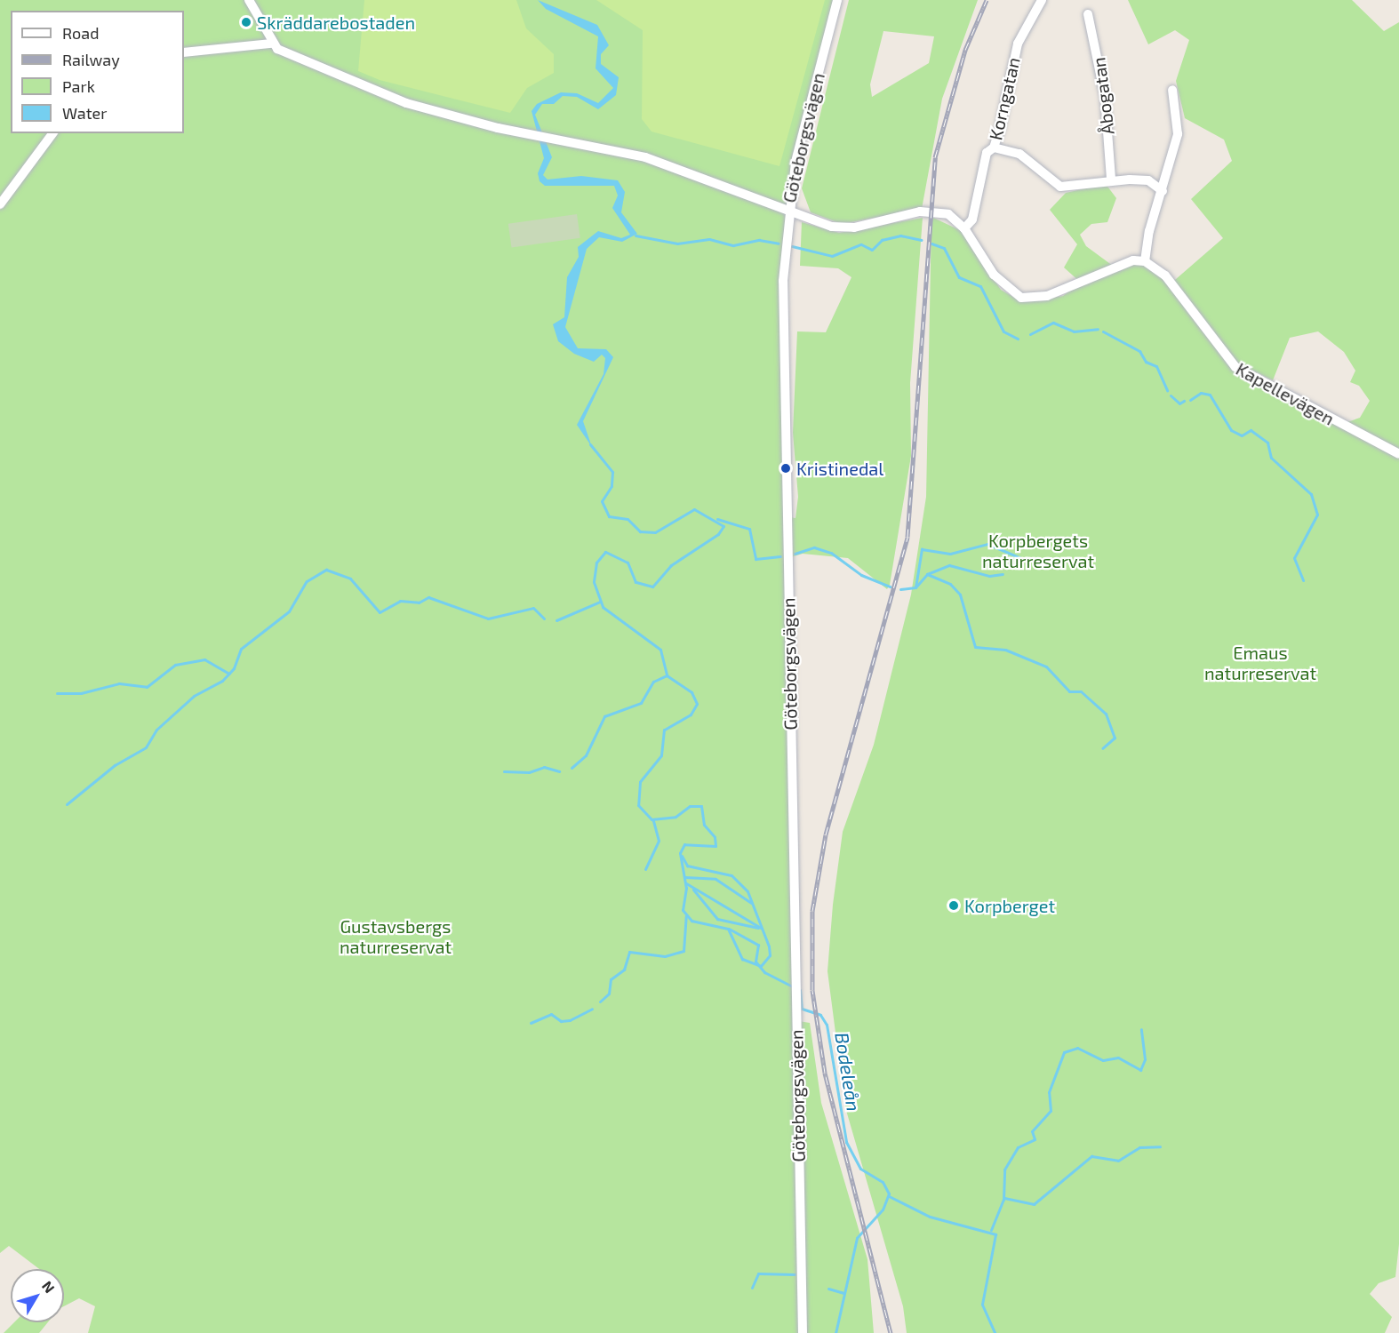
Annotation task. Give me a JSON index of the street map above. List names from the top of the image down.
{
  "streets": {
    "street": [
      "Åbogatan",
      "Korngatan",
      "Göteborgsvägen",
      "Kapellevägen"
    ]
  },
  "water": ["Bodeleån"],
  "parks": ["Korpbergets naturreservat", "Emaus naturreservat", "Gustavsbergs naturreservat"],
  "places": ["Skräddarebostaden", "Kristinedal", "Korpberget"],
  "legend": [
    "Road",
    "Railway",
    "Park",
    "Water"
  ],
  "north": "top right"
}
